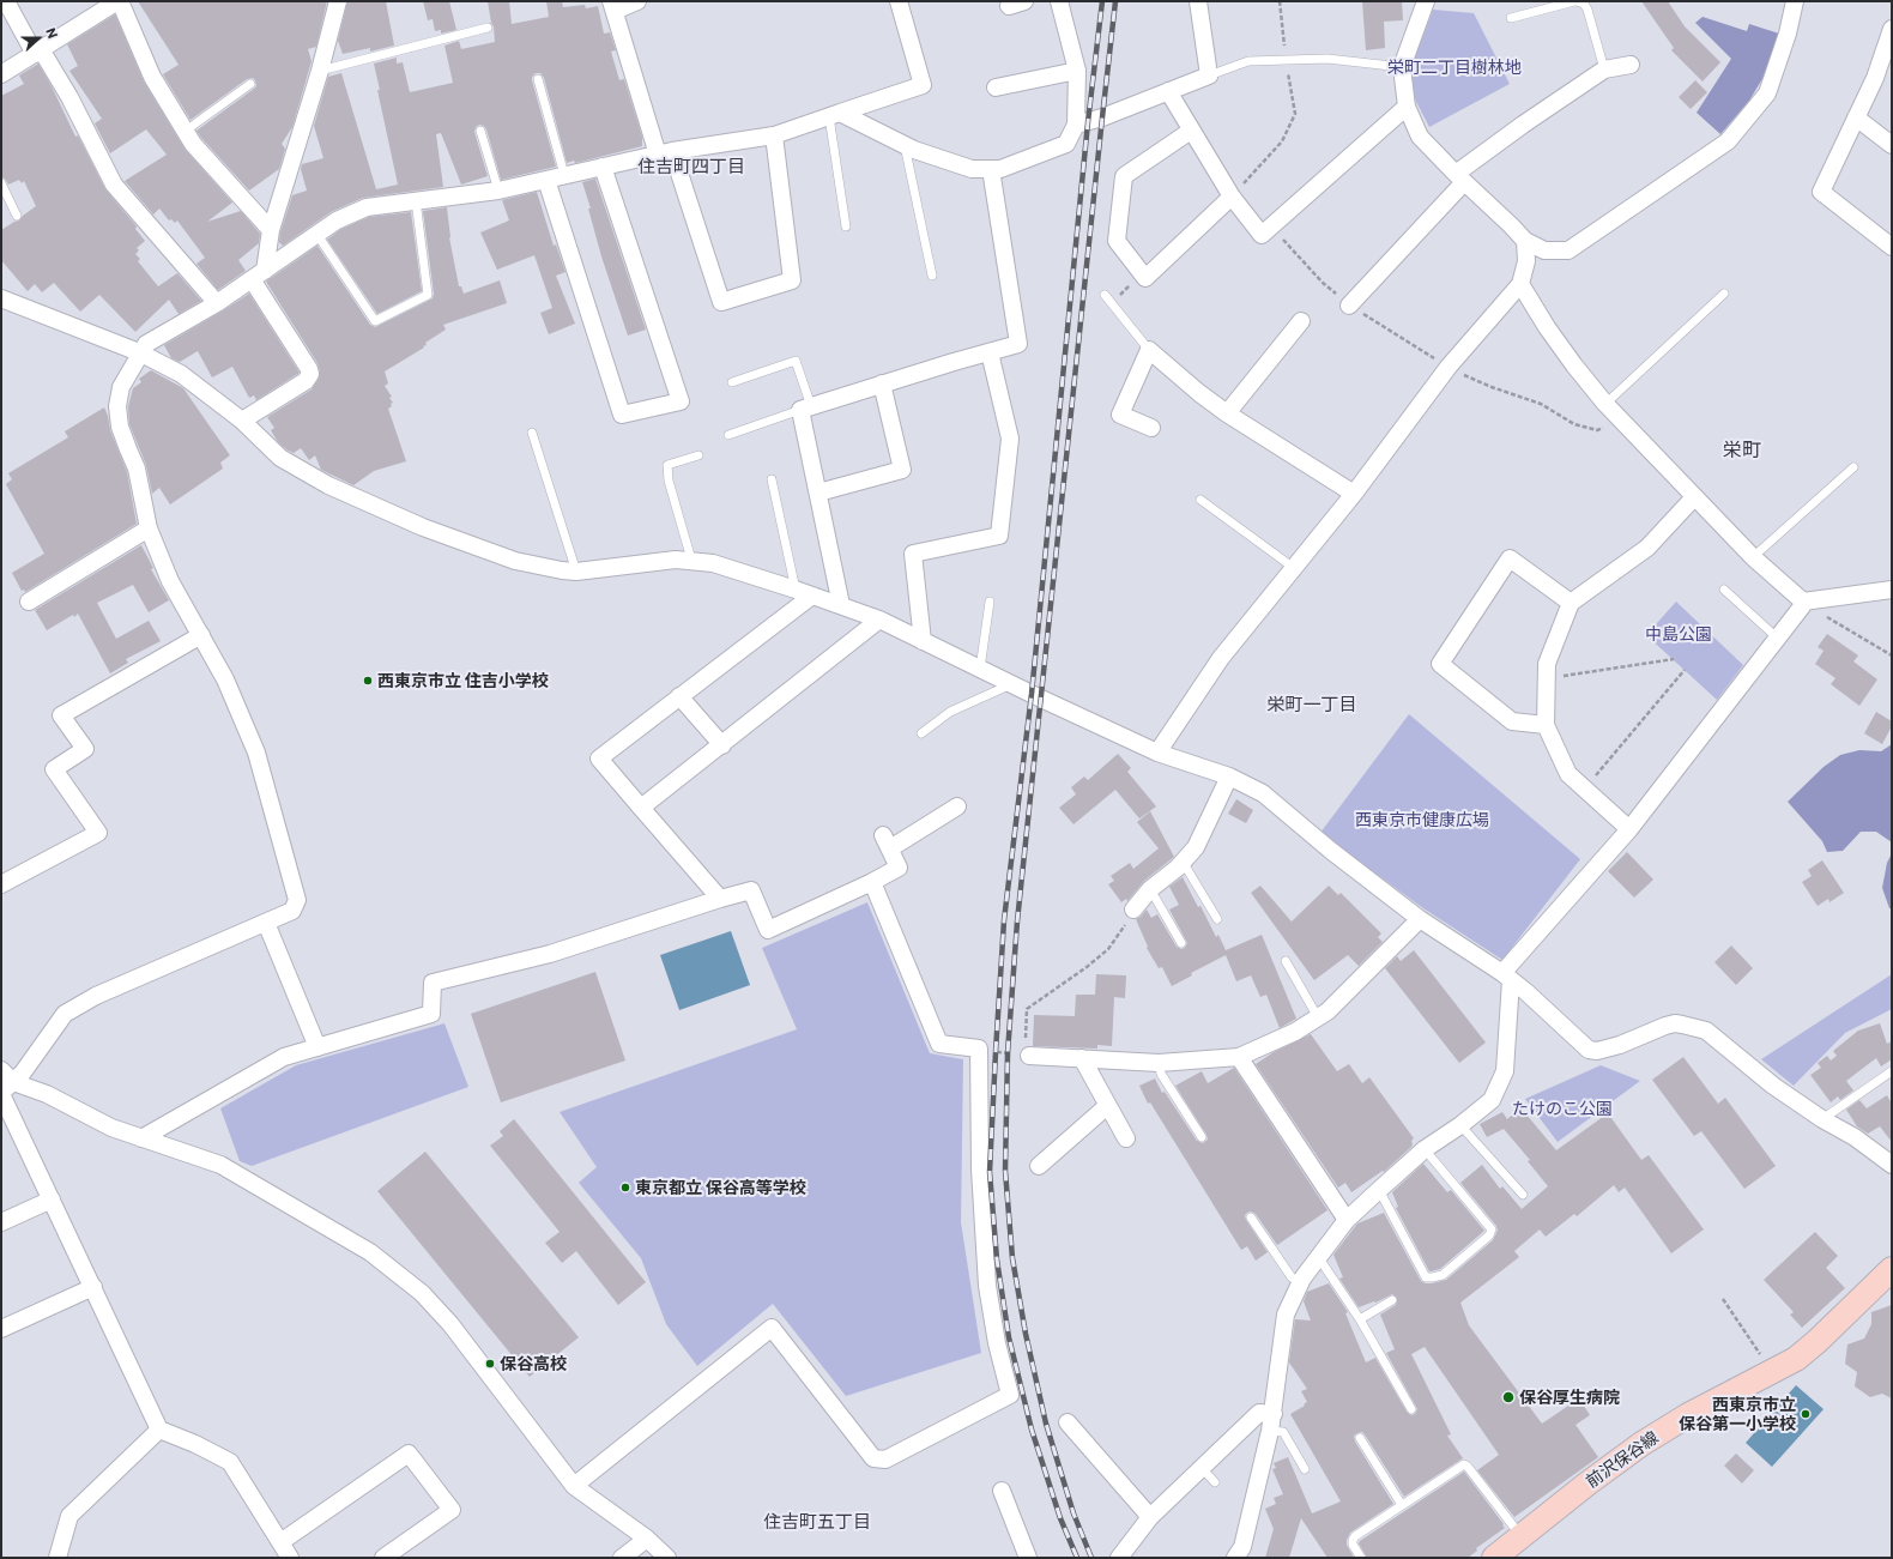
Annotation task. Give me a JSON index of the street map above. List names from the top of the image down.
{
  "streets": {
    "main road": ["前沢保谷線"]
  },
  "districts": [
    "住吉町四丁目",
    "栄町",
    "栄町一丁目",
    "住吉町五丁目"
  ],
  "parks": [
    "栄町二丁目樹林地",
    "中島公園",
    "西東京市健康広場",
    "たけのこ公園"
  ],
  "places": [
    "西東京市立 住吉小学校",
    "東京都立 保谷高等学校",
    "保谷高校",
    "保谷厚生病院",
    "西東京市立 保谷第一小学校"
  ],
  "north": "right"
}
